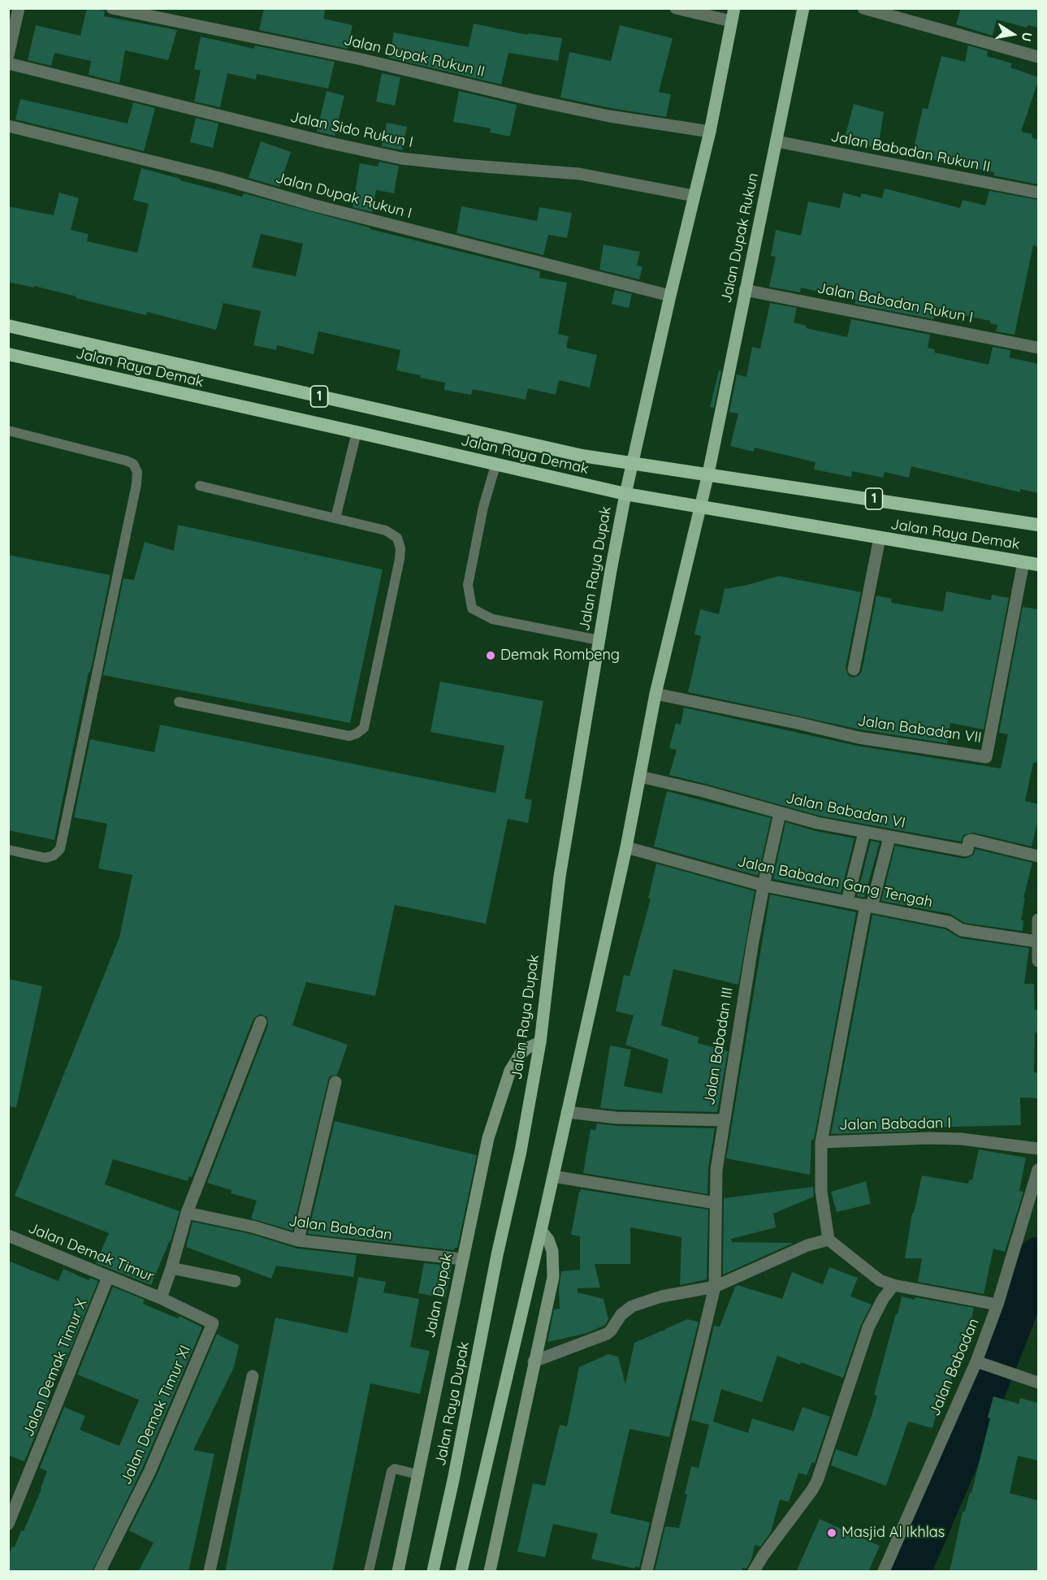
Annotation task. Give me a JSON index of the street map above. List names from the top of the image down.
{
  "streets": {
    "highway": ["Jalan Raya Demak", "1"],
    "main road": ["Jalan Dupak Rukun", "Jalan Raya Dupak", "Jalan Dupak"],
    "street": [
      "Jalan Dupak Rukun II",
      "Jalan Sido Rukun I",
      "Jalan Babadan Rukun II",
      "Jalan Dupak Rukun I",
      "Jalan Babadan Rukun I",
      "Jalan Babadan VII",
      "Jalan Babadan VI",
      "Jalan Babadan Gang Tengah",
      "Jalan Babadan III",
      "Jalan Babadan I",
      "Jalan Babadan",
      "Jalan Demak Timur",
      "Jalan Demak Timur X",
      "Jalan Demak Timur XI"
    ]
  },
  "crossings": [
    ["Jalan Babadan Rukun II", "Jalan Dupak Rukun"],
    ["Jalan Dupak Rukun", "Jalan Babadan Rukun I"],
    ["Jalan Dupak Rukun", "Jalan Raya Demak"],
    ["Jalan Raya Demak", "Jalan Raya Dupak"],
    ["Jalan Raya Demak", "Jalan Babadan VII"],
    ["Jalan Raya Dupak", "Jalan Dupak"],
    ["Jalan Babadan VI", "Jalan Babadan III"],
    ["Jalan Babadan Gang Tengah", "Jalan Babadan III"],
    ["Jalan Babadan", "Jalan Dupak"],
    ["Jalan Demak Timur", "Jalan Demak Timur X"],
    ["Jalan Demak Timur", "Jalan Demak Timur XI"]
  ],
  "places": ["Demak Rombeng", "Masjid Al Ikhlas"],
  "north": "right"
}
